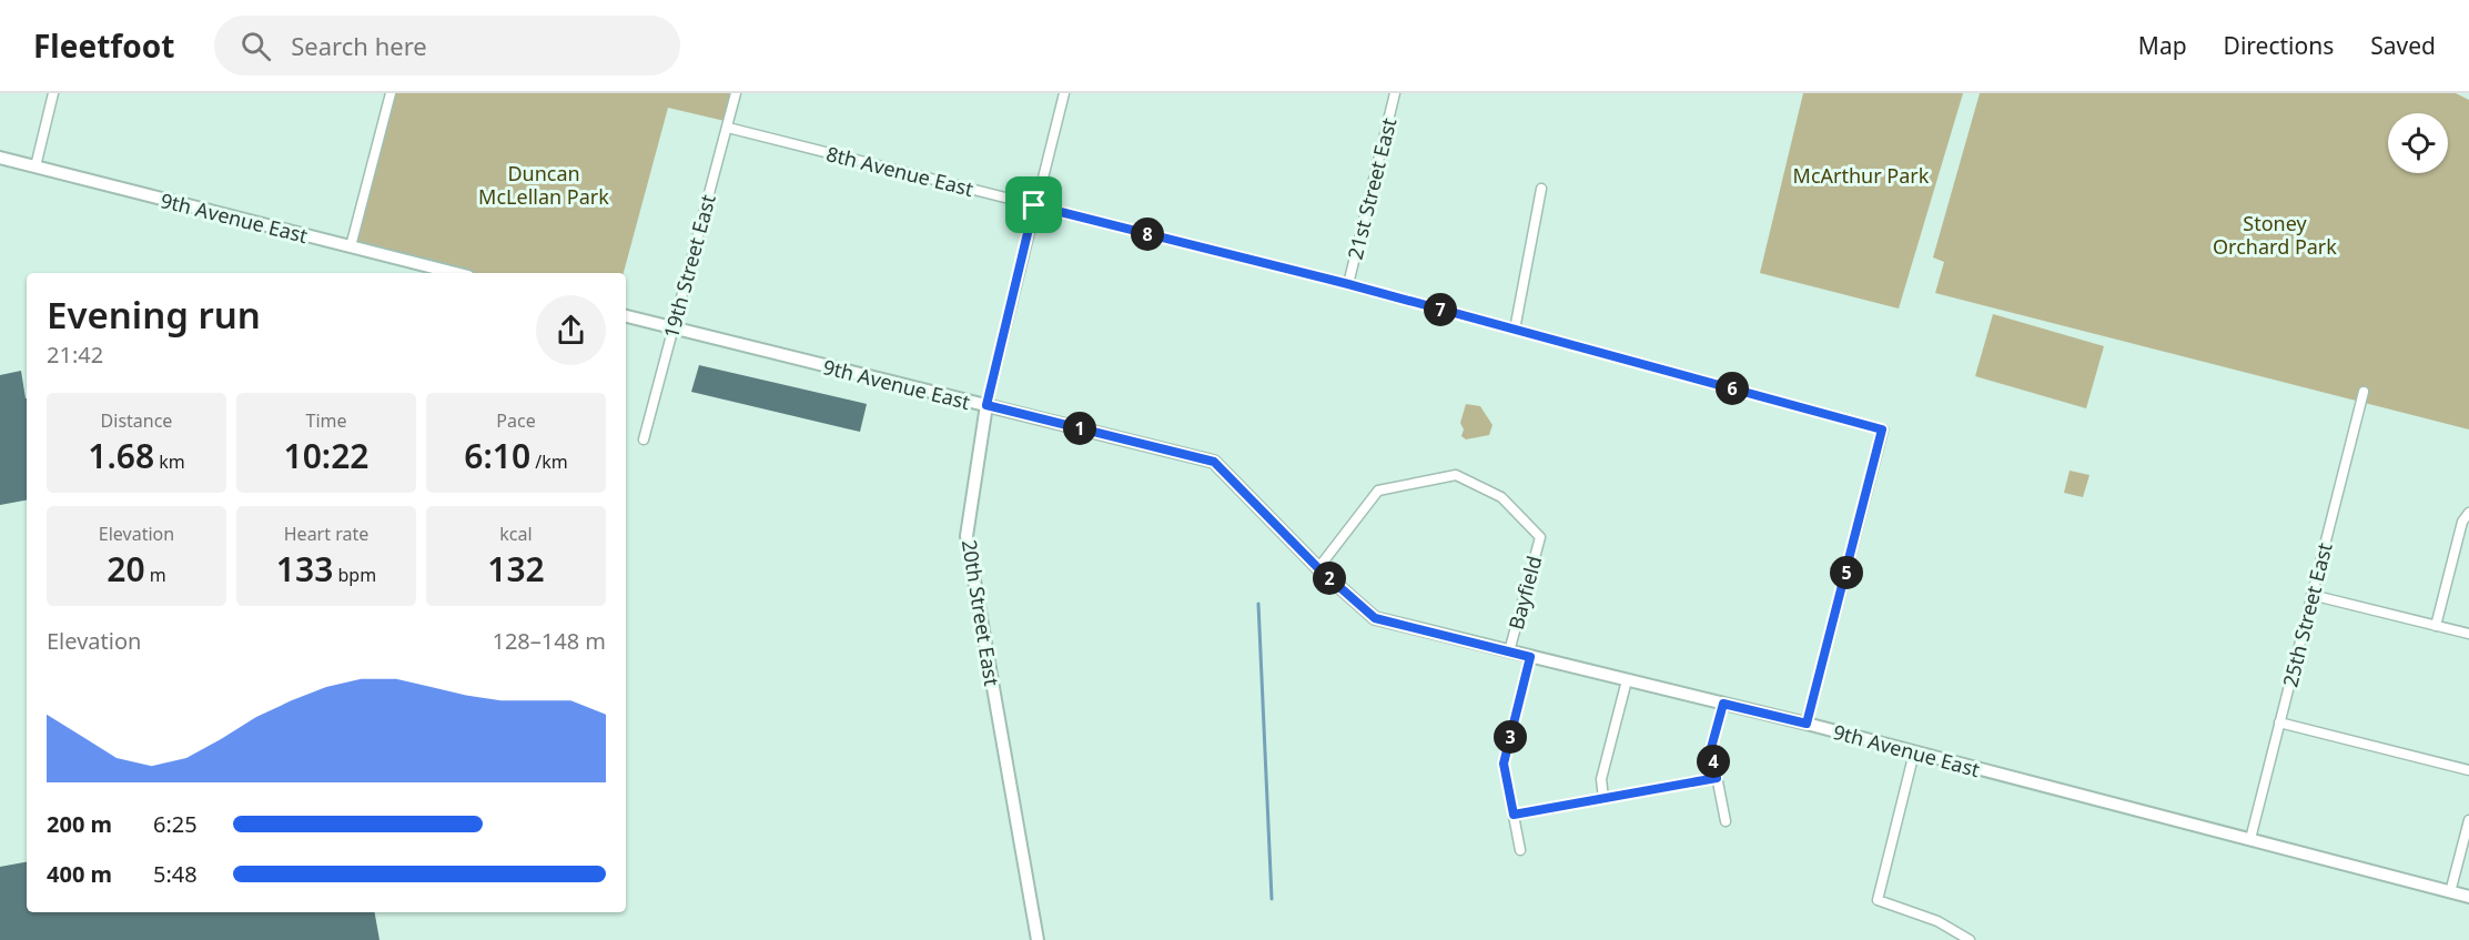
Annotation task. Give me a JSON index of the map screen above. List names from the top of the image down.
{
  "streets": {
    "street": [
      "8th Avenue East",
      "21st Street East",
      "9th Avenue East",
      "19th Street East",
      "Bayfield",
      "20th Street East",
      "25th Street East"
    ]
  },
  "crossings": [
    ["8th Avenue East", "21st Street East"],
    ["8th Avenue East", "9th Avenue East"],
    ["8th Avenue East", "19th Street East"],
    ["8th Avenue East", "20th Street East"],
    ["9th Avenue East", "19th Street East"],
    ["9th Avenue East", "Bayfield"],
    ["9th Avenue East", "20th Street East"],
    ["9th Avenue East", "25th Street East"]
  ],
  "parks": ["Duncan McLellan Park", "McArthur Park", "Stoney Orchard Park"],
  "page": {
    "header": "Fleetfoot",
    "search": "Search here",
    "nav": ["Map", "Directions", "Saved"],
    "pins": [
      "8",
      "7",
      "6",
      "1",
      "5",
      "2",
      "3",
      "4"
    ],
    "heading": ["Evening run", "21:42"],
    "stats": [
      ["Distance", "1.68 km"],
      ["Time", "10:22"],
      ["Pace", "6:10 /km"],
      ["Elevation", "20 m"],
      ["Heart rate", "133 bpm"],
      ["kcal", "132"]
    ],
    "chart": ["Elevation", "128–148 m"],
    "list": [
      {
        "name": "200 m",
        "note": "6:25"
      },
      {
        "name": "400 m",
        "note": "5:48"
      }
    ]
  }
}
